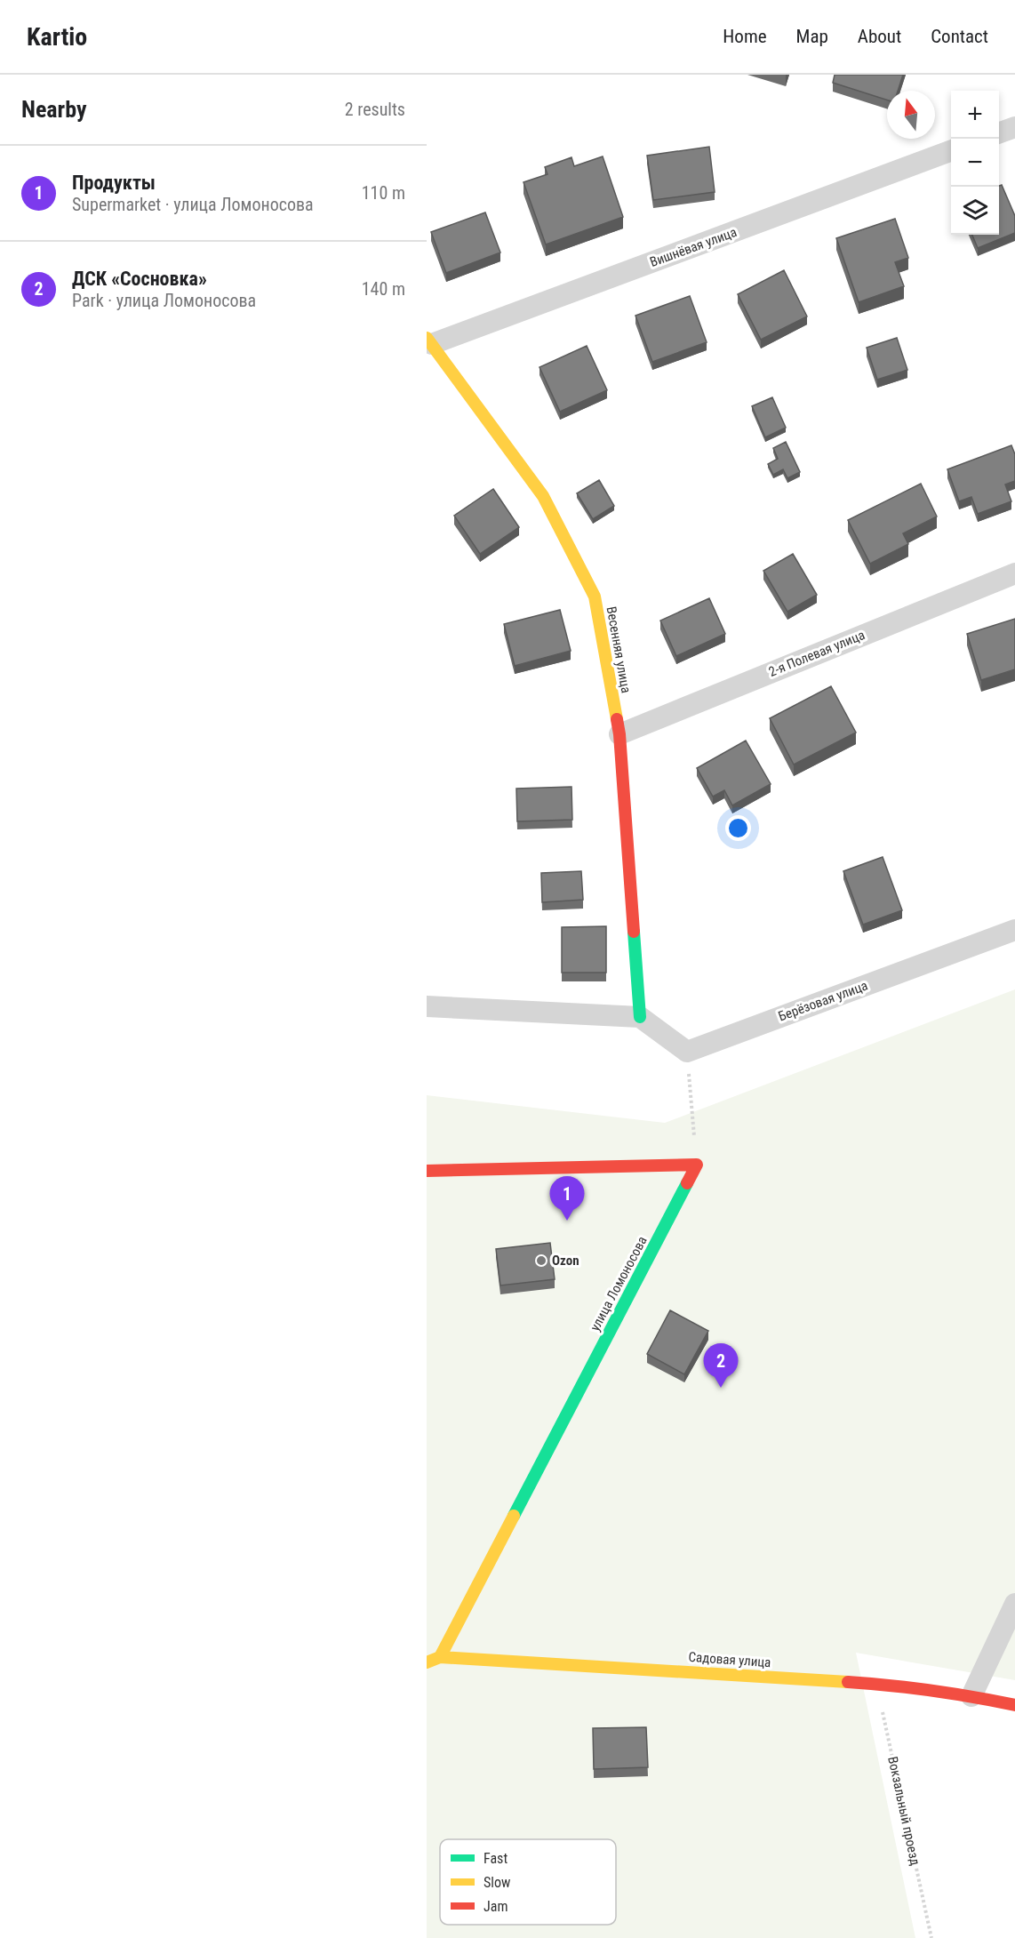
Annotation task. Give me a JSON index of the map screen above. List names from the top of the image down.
{
  "streets": {
    "street": [
      "Вишнёвая улица",
      "Весенняя улица",
      "2-я Полевая улица",
      "Берёзовая улица",
      "улица Ломоносова",
      "Садовая улица"
    ],
    "path": ["Вокзальный проезд"]
  },
  "crossings": [
    ["Вишнёвая улица", "Весенняя улица"],
    ["Весенняя улица", "2-я Полевая улица"],
    ["улица Ломоносова", "Садовая улица"],
    ["Садовая улица", "Вокзальный проезд"]
  ],
  "places": ["Ozon"],
  "legend": ["Fast", "Slow", "Jam"],
  "north": "top",
  "page": {
    "header": "Kartio",
    "nav": [
      "Home",
      "Map",
      "About",
      "Contact"
    ],
    "heading": ["Nearby", "2 results"],
    "map_buttons": ["+", "−"],
    "list": [
      {
        "mark": "1",
        "name": "Продукты",
        "note": "Supermarket · улица Ломоносова",
        "value": "110 m"
      },
      {
        "mark": "2",
        "name": "ДСК «Сосновка»",
        "note": "Park · улица Ломоносова",
        "value": "140 m"
      }
    ],
    "pins": ["1", "2"]
  }
}
